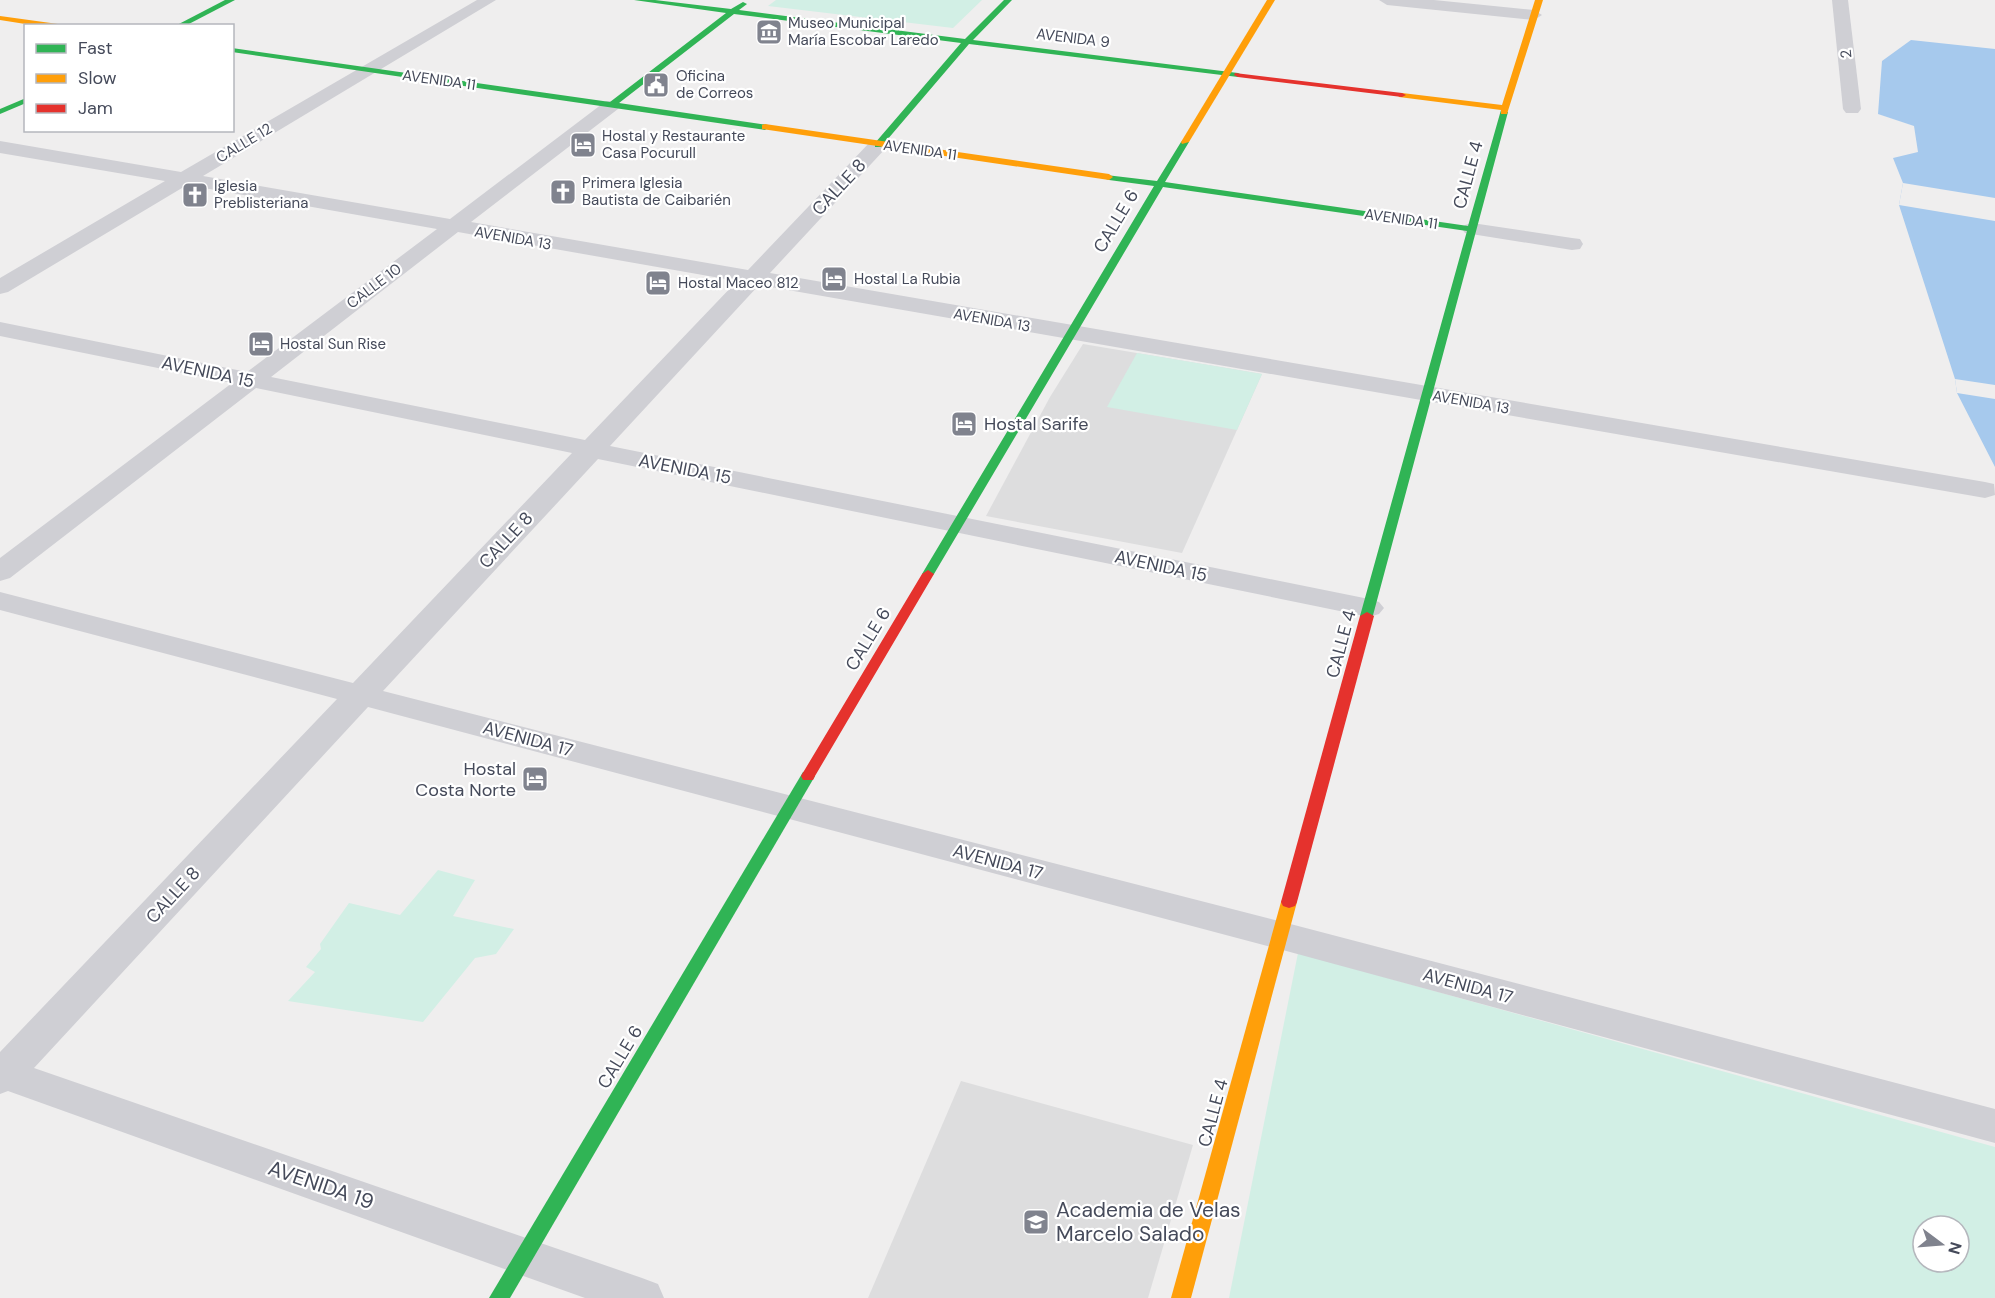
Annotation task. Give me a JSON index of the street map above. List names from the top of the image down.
{
  "streets": {
    "street": [
      "AVENIDA 9",
      "2",
      "AVENIDA 11",
      "CALLE 12",
      "CALLE 4",
      "CALLE 8",
      "CALLE 6",
      "AVENIDA 13",
      "CALLE 10",
      "AVENIDA 15",
      "AVENIDA 17",
      "AVENIDA 19"
    ]
  },
  "crossings": [
    ["AVENIDA 9", "CALLE 4"],
    ["AVENIDA 9", "CALLE 8"],
    ["AVENIDA 9", "CALLE 6"],
    ["AVENIDA 9", "CALLE 10"],
    ["AVENIDA 11", "CALLE 12"],
    ["AVENIDA 11", "CALLE 4"],
    ["AVENIDA 11", "CALLE 8"],
    ["AVENIDA 11", "CALLE 6"],
    ["AVENIDA 11", "CALLE 10"],
    ["CALLE 12", "AVENIDA 13"],
    ["CALLE 4", "AVENIDA 13"],
    ["CALLE 4", "AVENIDA 15"],
    ["CALLE 4", "AVENIDA 17"],
    ["CALLE 8", "AVENIDA 13"],
    ["CALLE 8", "AVENIDA 15"],
    ["CALLE 8", "AVENIDA 17"],
    ["CALLE 8", "AVENIDA 19"],
    ["CALLE 6", "AVENIDA 13"],
    ["CALLE 6", "AVENIDA 15"],
    ["CALLE 6", "AVENIDA 17"],
    ["CALLE 6", "AVENIDA 19"],
    ["AVENIDA 13", "CALLE 10"],
    ["CALLE 10", "AVENIDA 15"]
  ],
  "places": {
    "museum": ["Museo Municipal María Escobar Laredo"],
    "public building": ["Oficina de Correos"],
    "hotel": [
      "Hostal y Restaurante Casa Pocurull",
      "Hostal La Rubia",
      "Hostal Maceo 812",
      "Hostal Sun Rise",
      "Hostal Sarife",
      "Hostal Costa Norte"
    ],
    "church": ["Primera Iglesia Bautista de Caibarién", "Iglesia Preblisteriana"],
    "school or university": ["Academia de Velas Marcelo Salado"]
  },
  "legend": ["Fast", "Slow", "Jam"],
  "north": "right"
}
